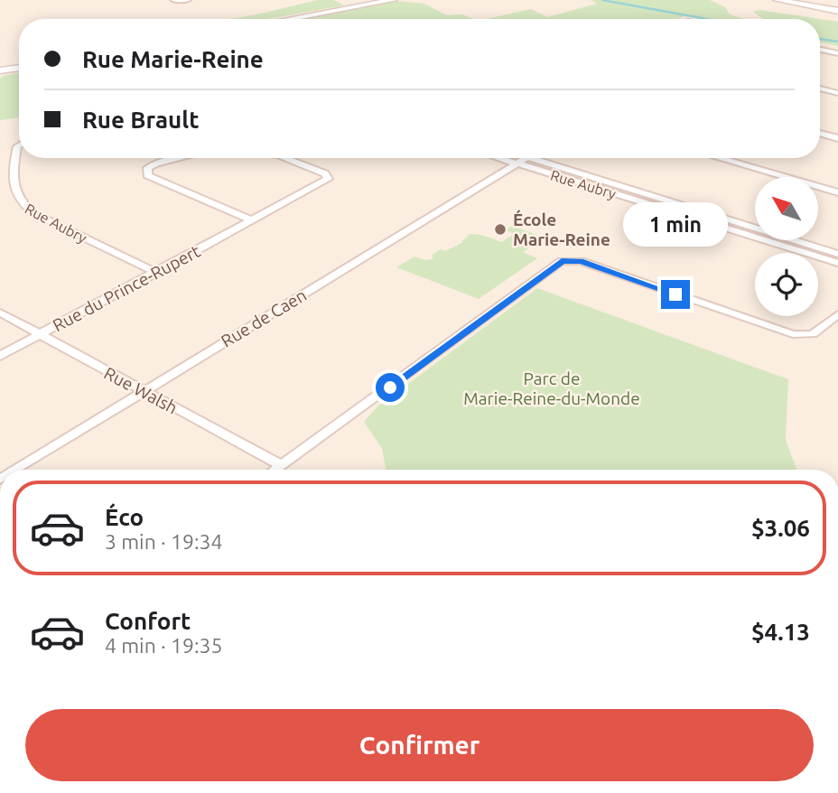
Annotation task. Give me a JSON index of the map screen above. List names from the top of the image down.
{
  "streets": {
    "street": [
      "Rue Aubry",
      "Rue du Prince-Rupert",
      "Rue de Caen",
      "Rue Walsh"
    ]
  },
  "crossings": [
    ["Rue Aubry", "Rue du Prince-Rupert"],
    ["Rue Aubry", "Rue de Caen"],
    ["Rue du Prince-Rupert", "Rue Walsh"],
    ["Rue de Caen", "Rue Walsh"]
  ],
  "parks": ["Parc de Marie-Reine-du-Monde"],
  "places": ["École Marie-Reine"],
  "north": "top left",
  "page": {
    "banner": ["Rue Marie-Reine", "Rue Brault"],
    "bubble": "1 min",
    "list": [
      {
        "name": "Éco",
        "note": "3 min · 19:34",
        "value": "$3.06"
      },
      {
        "name": "Confort",
        "note": "4 min · 19:35",
        "value": "$4.13"
      }
    ],
    "buttons": "Confirmer"
  }
}
